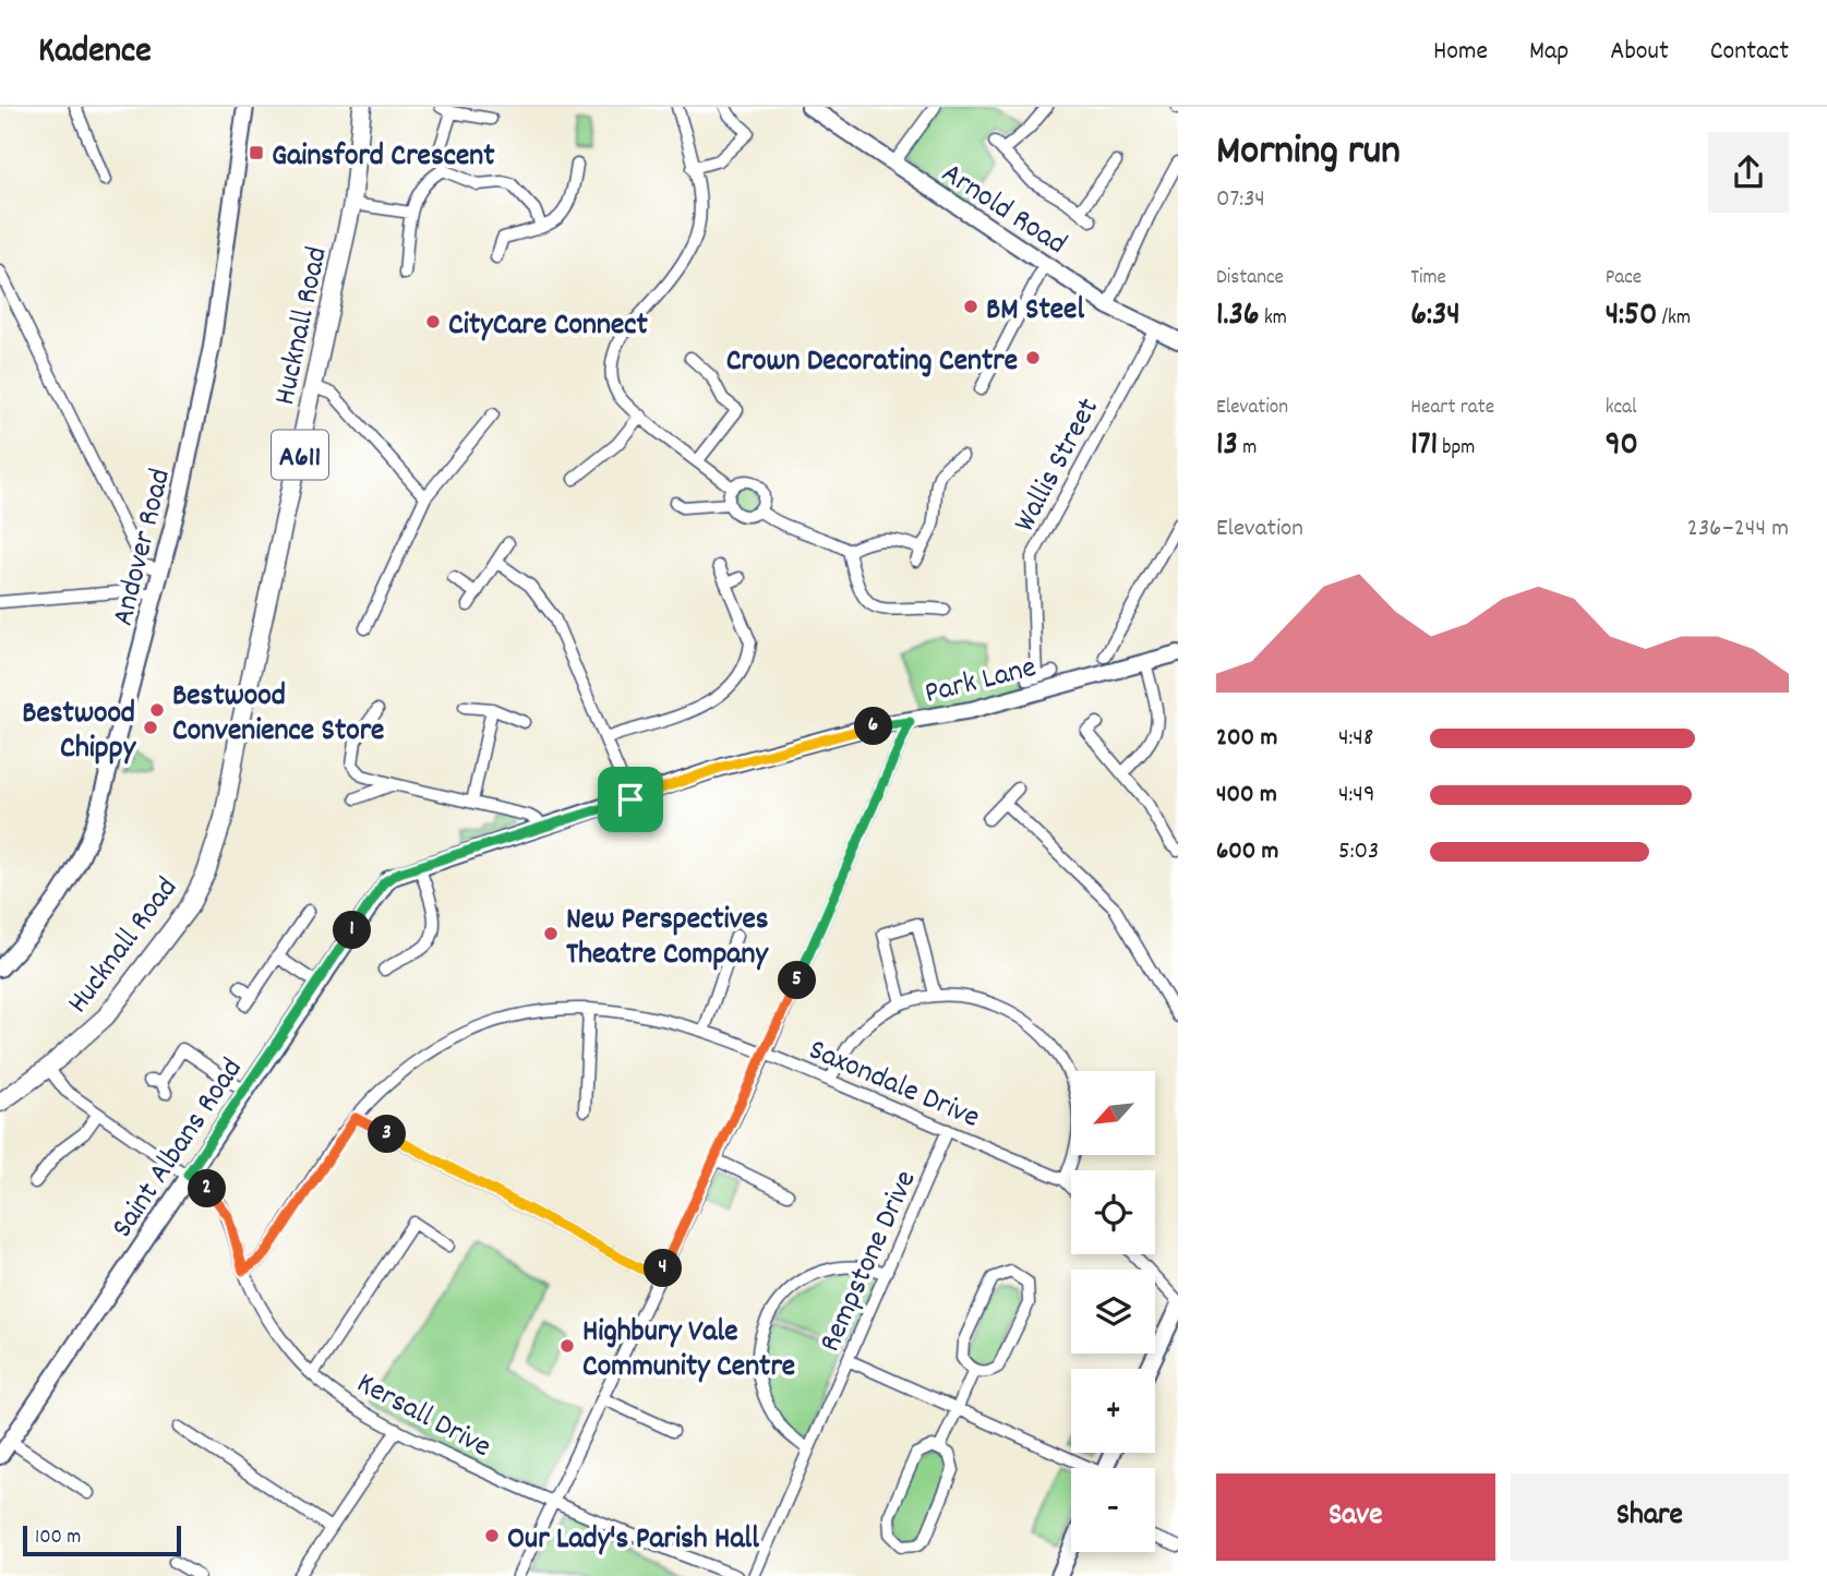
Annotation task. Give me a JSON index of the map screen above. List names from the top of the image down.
{
  "streets": {
    "main road": ["Hucknall Road", "A611"],
    "street": [
      "Arnold Road",
      "Wallis Street",
      "Andover Road",
      "Park Lane",
      "Saxondale Drive",
      "Saint Albans Road",
      "Rempstone Drive",
      "Kersall Drive"
    ]
  },
  "crossings": [
    ["Arnold Road", "Wallis Street"],
    ["Hucknall Road", "Kersall Drive"],
    ["Park Lane", "Saint Albans Road"],
    ["Saxondale Drive", "Rempstone Drive"],
    ["Saxondale Drive", "Kersall Drive"],
    ["Saint Albans Road", "Kersall Drive"]
  ],
  "places": {
    "transit": ["Gainsford Crescent"],
    "other": [
      "BM Steel",
      "CityCare Connect",
      "Crown Decorating Centre",
      "Bestwood Convenience Store",
      "Bestwood Chippy",
      "New Perspectives Theatre Company",
      "Highbury Vale Community Centre",
      "Our Lady's Parish Hall"
    ]
  },
  "scale_bar": "100 m",
  "north": "bottom left",
  "page": {
    "header": "Kadence",
    "nav": [
      "Home",
      "Map",
      "About",
      "Contact"
    ],
    "heading": ["Morning run", "07:34"],
    "stats": [
      ["Distance", "1.36 km"],
      ["Time", "6:34"],
      ["Pace", "4:50 /km"],
      ["Elevation", "13 m"],
      ["Heart rate", "171 bpm"],
      ["kcal", "90"]
    ],
    "chart": ["Elevation", "236–244 m"],
    "pins": [
      "6",
      "1",
      "5",
      "3",
      "2",
      "4"
    ],
    "list": [
      {
        "name": "200 m",
        "note": "4:48"
      },
      {
        "name": "400 m",
        "note": "4:49"
      },
      {
        "name": "600 m",
        "note": "5:03"
      }
    ],
    "map_buttons": ["+", "−"],
    "buttons": ["Save", "Share"],
    "scale": "100 m"
  }
}
